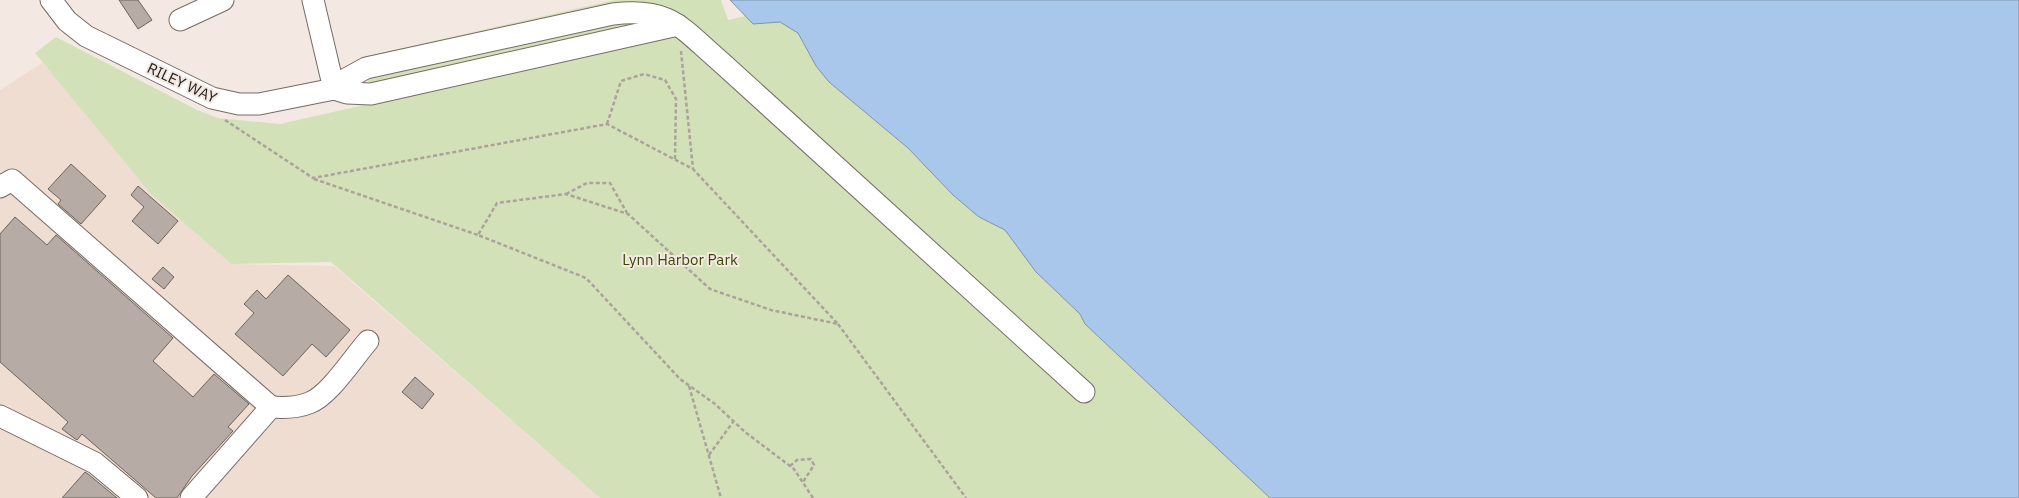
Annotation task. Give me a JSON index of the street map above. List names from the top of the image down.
{
  "streets": {
    "street": ["RILEY WAY"]
  },
  "parks": ["Lynn Harbor Park"]
}
